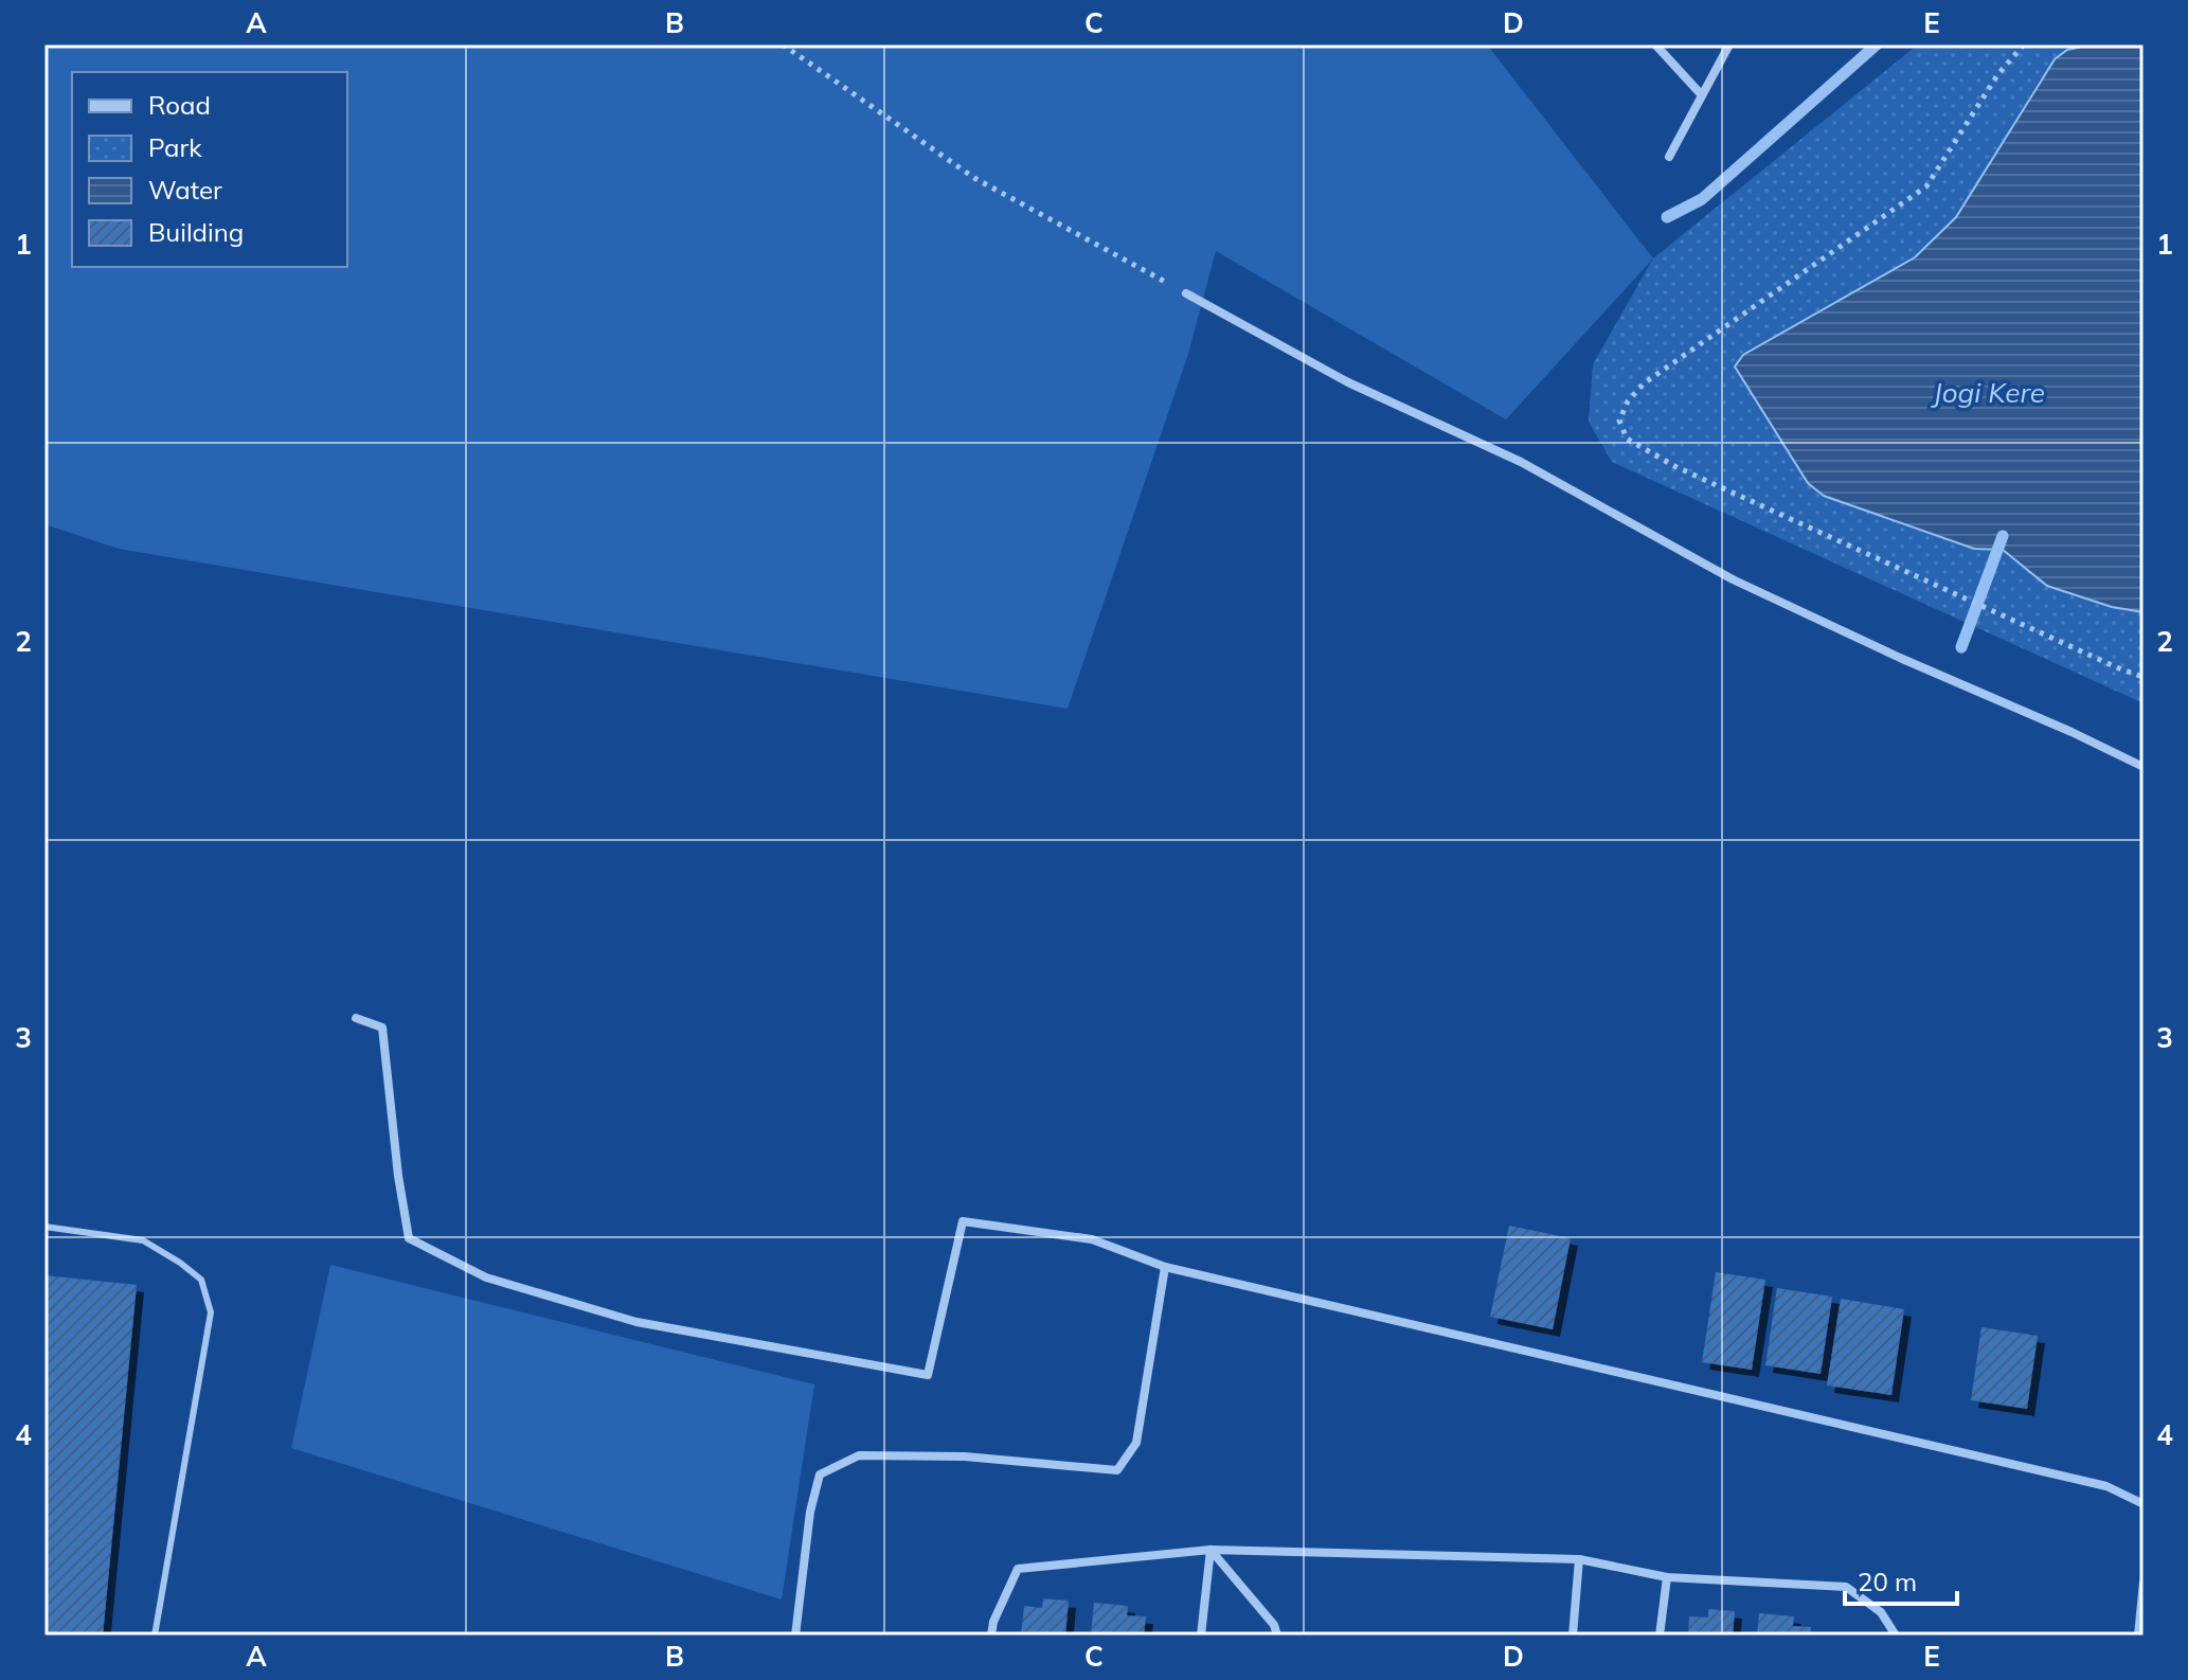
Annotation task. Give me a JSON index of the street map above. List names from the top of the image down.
{
  "water": ["Jogi Kere"],
  "legend": [
    "Road",
    "Park",
    "Water",
    "Building"
  ],
  "scale_bar": "20 m",
  "grid": {
    "columns": [
      "A",
      "B",
      "C",
      "D",
      "E"
    ],
    "rows": [
      "1",
      "2",
      "3",
      "4"
    ]
  }
}
